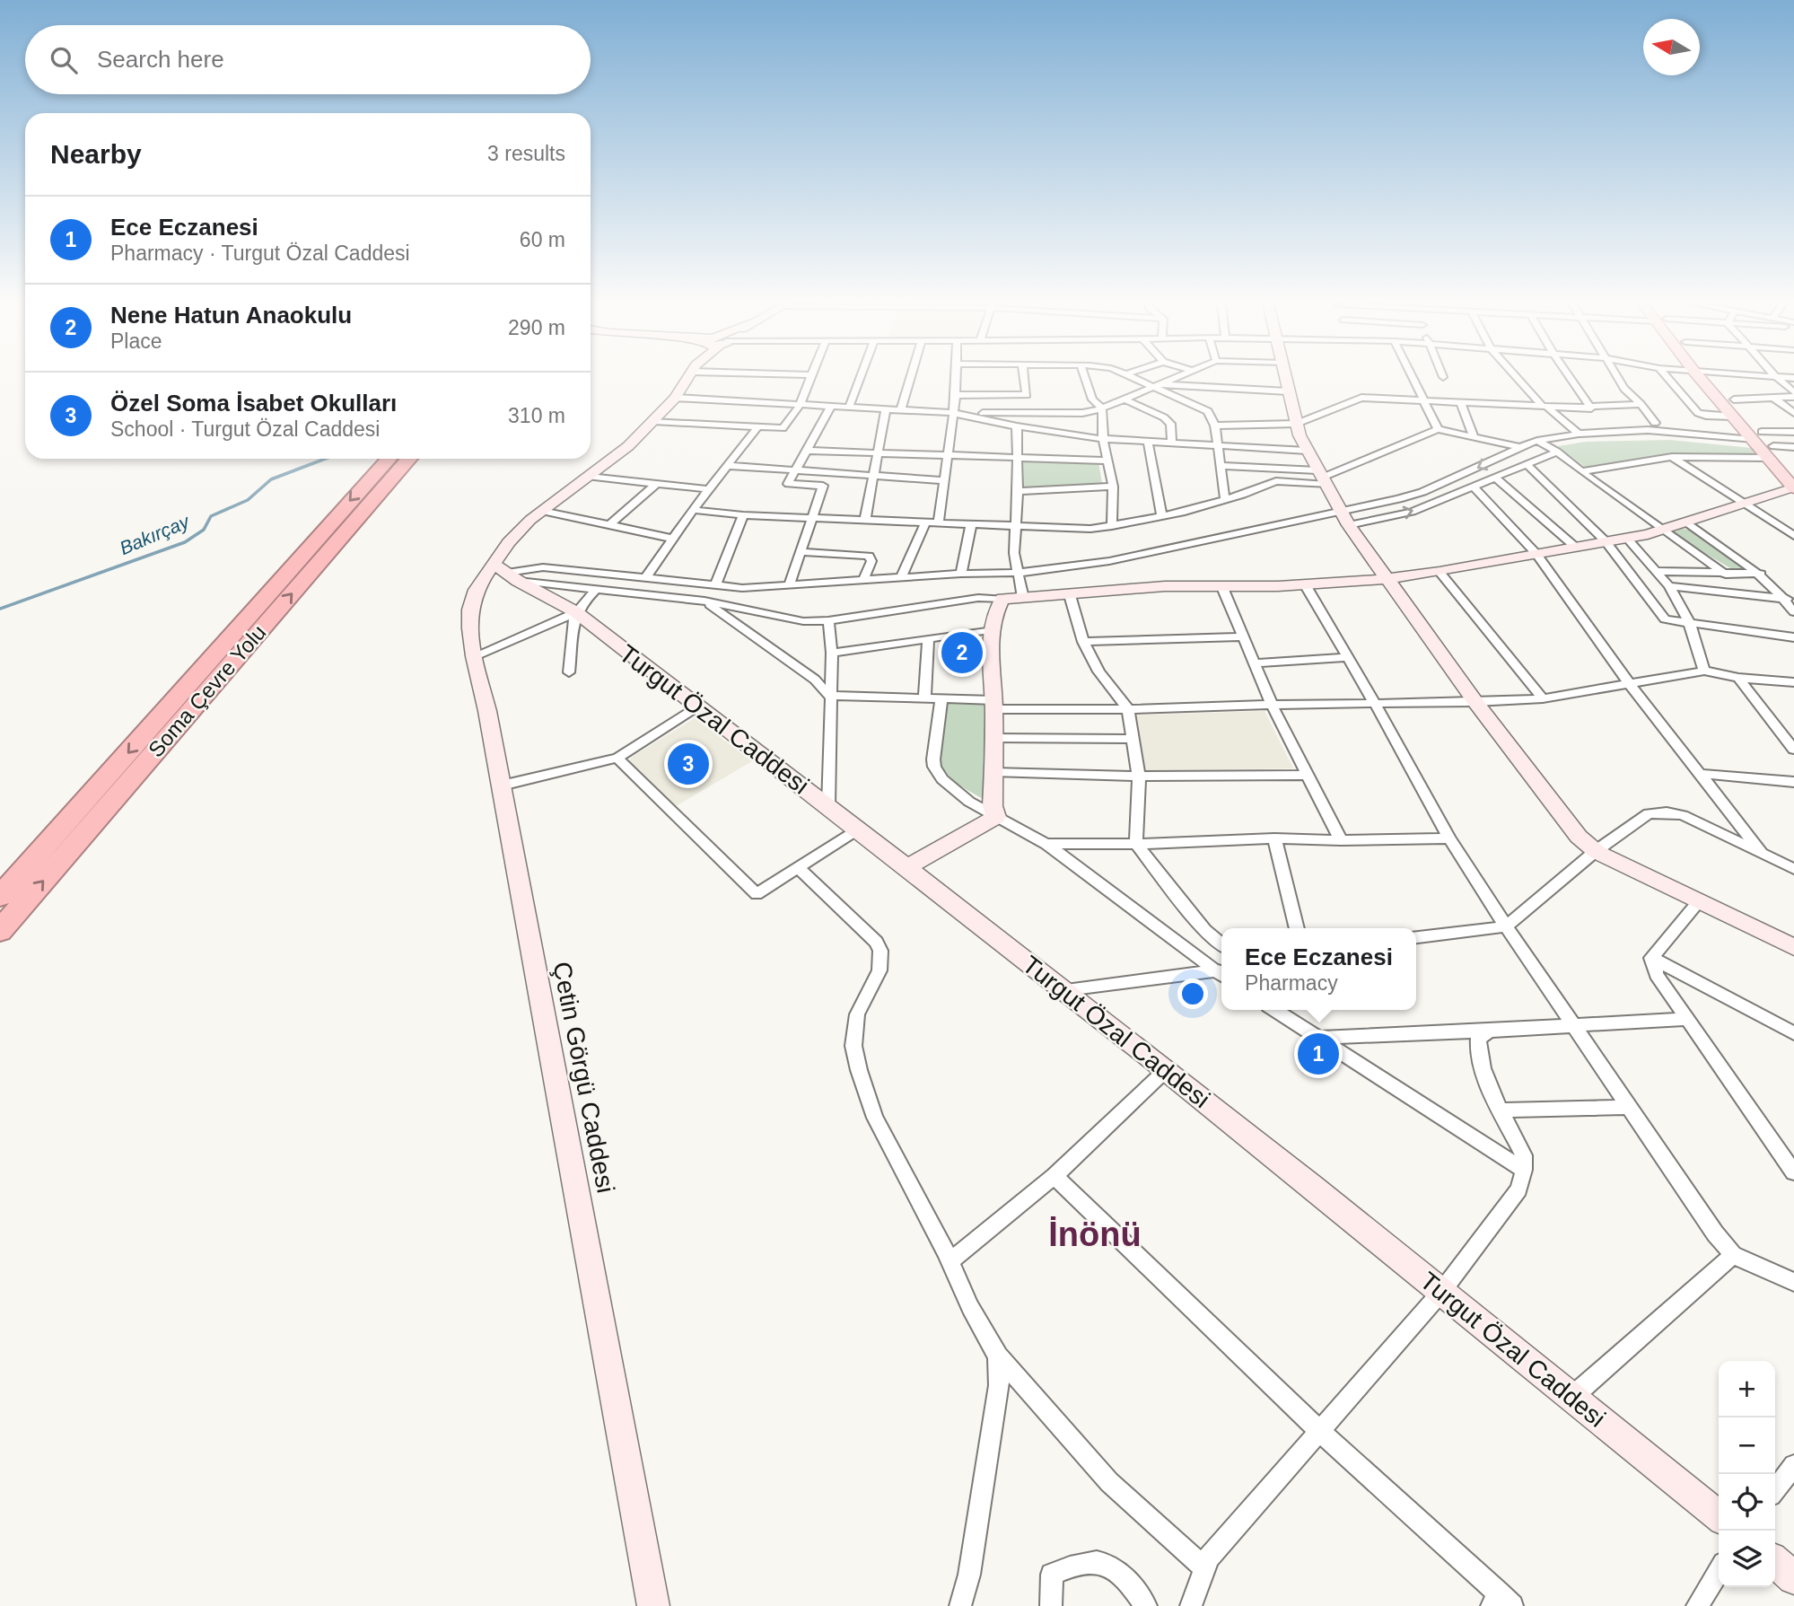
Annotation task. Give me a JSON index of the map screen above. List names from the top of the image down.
{
  "streets": {
    "highway": ["Soma Çevre Yolu"],
    "street": ["Turgut Özal Caddesi", "Çetin Görgü Caddesi"]
  },
  "crossings": [
    ["Turgut Özal Caddesi", "Çetin Görgü Caddesi"]
  ],
  "districts": ["İnönü"],
  "water": ["Bakırçay"],
  "north": "left",
  "page": {
    "search": "Search here",
    "heading": ["Nearby", "3 results"],
    "list": [
      {
        "mark": "1",
        "name": "Ece Eczanesi",
        "note": "Pharmacy · Turgut Özal Caddesi",
        "value": "60 m"
      },
      {
        "mark": "2",
        "name": "Nene Hatun Anaokulu",
        "note": "Place",
        "value": "290 m"
      },
      {
        "mark": "3",
        "name": "Özel Soma İsabet Okulları",
        "note": "School · Turgut Özal Caddesi",
        "value": "310 m"
      }
    ],
    "pins": ["2", "3", "1"],
    "popup": ["Ece Eczanesi", "Pharmacy"],
    "map_buttons": ["+", "−"]
  }
}
